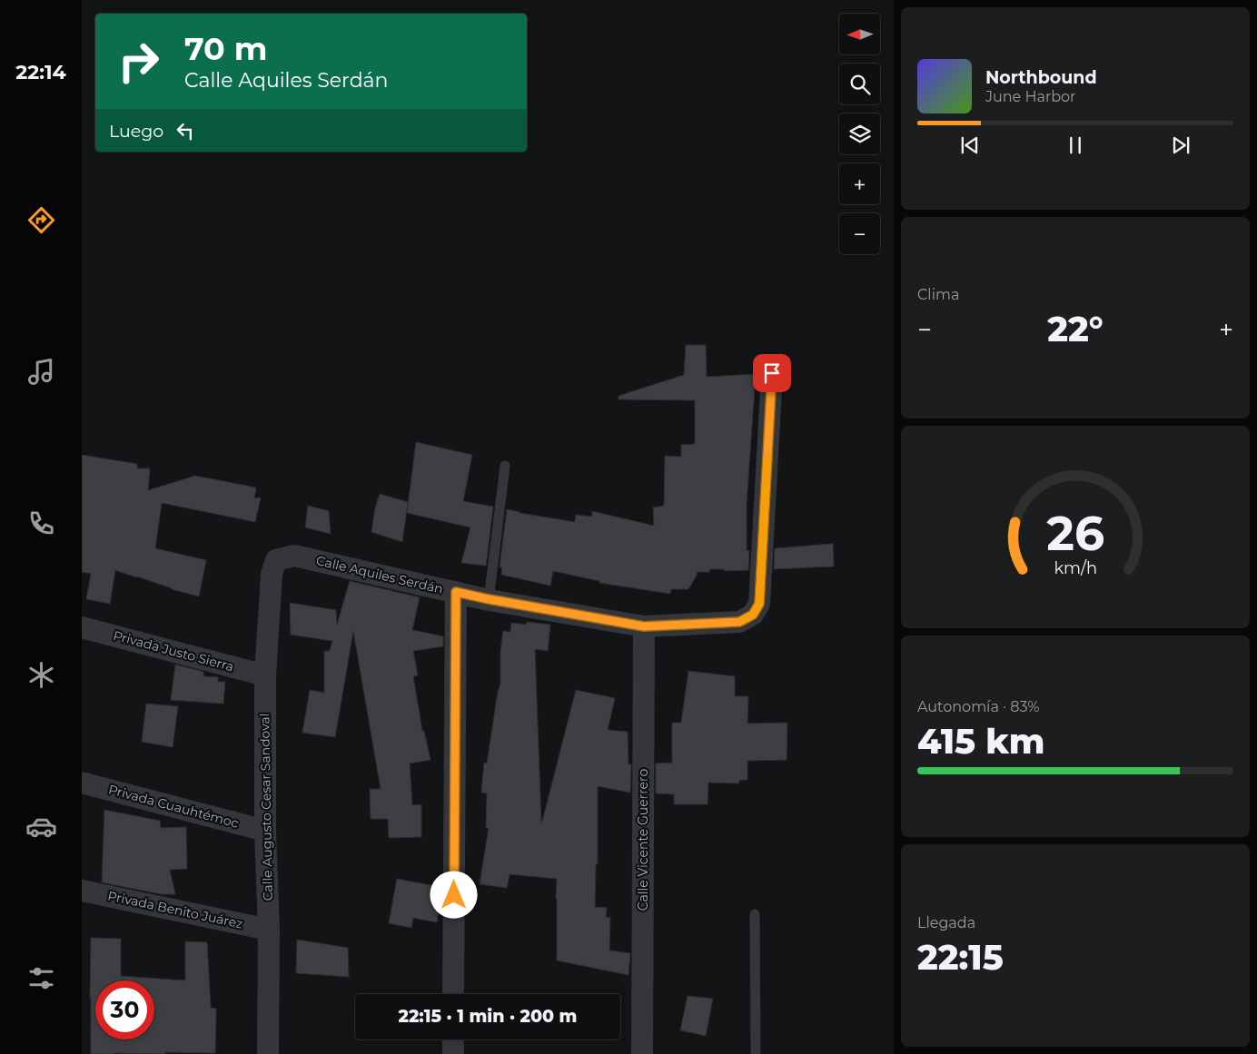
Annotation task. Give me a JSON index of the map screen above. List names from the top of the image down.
{
  "streets": {
    "street": [
      "Calle Aquiles Serdán",
      "Privada Justo Sierra",
      "Privada Cuauhtémoc",
      "Calle Augusto Cesar Sandoval",
      "Calle Vicente Guerrero",
      "Privada Benito Juárez"
    ]
  },
  "crossings": [
    ["Calle Aquiles Serdán", "Calle Augusto Cesar Sandoval"],
    ["Calle Aquiles Serdán", "Calle Vicente Guerrero"],
    ["Privada Justo Sierra", "Calle Augusto Cesar Sandoval"],
    ["Privada Cuauhtémoc", "Calle Augusto Cesar Sandoval"],
    ["Calle Augusto Cesar Sandoval", "Privada Benito Juárez"]
  ],
  "north": "left",
  "page": {
    "tabs": "22:14",
    "map_buttons": ["+", "−"],
    "turn": ["70 m", "Calle Aquiles Serdán"],
    "song": ["Northbound", "June Harbor"],
    "then": "Luego",
    "tile": [
      "Clima",
      ["Autonomía · 83%", "415 km"],
      ["Llegada", "22:15"]
    ],
    "heat": ["−", "22°", "+"],
    "limit": "30",
    "trip": "22:15 · 1 min · 200 m",
    "gauge": ["26", "km/h"]
  }
}
